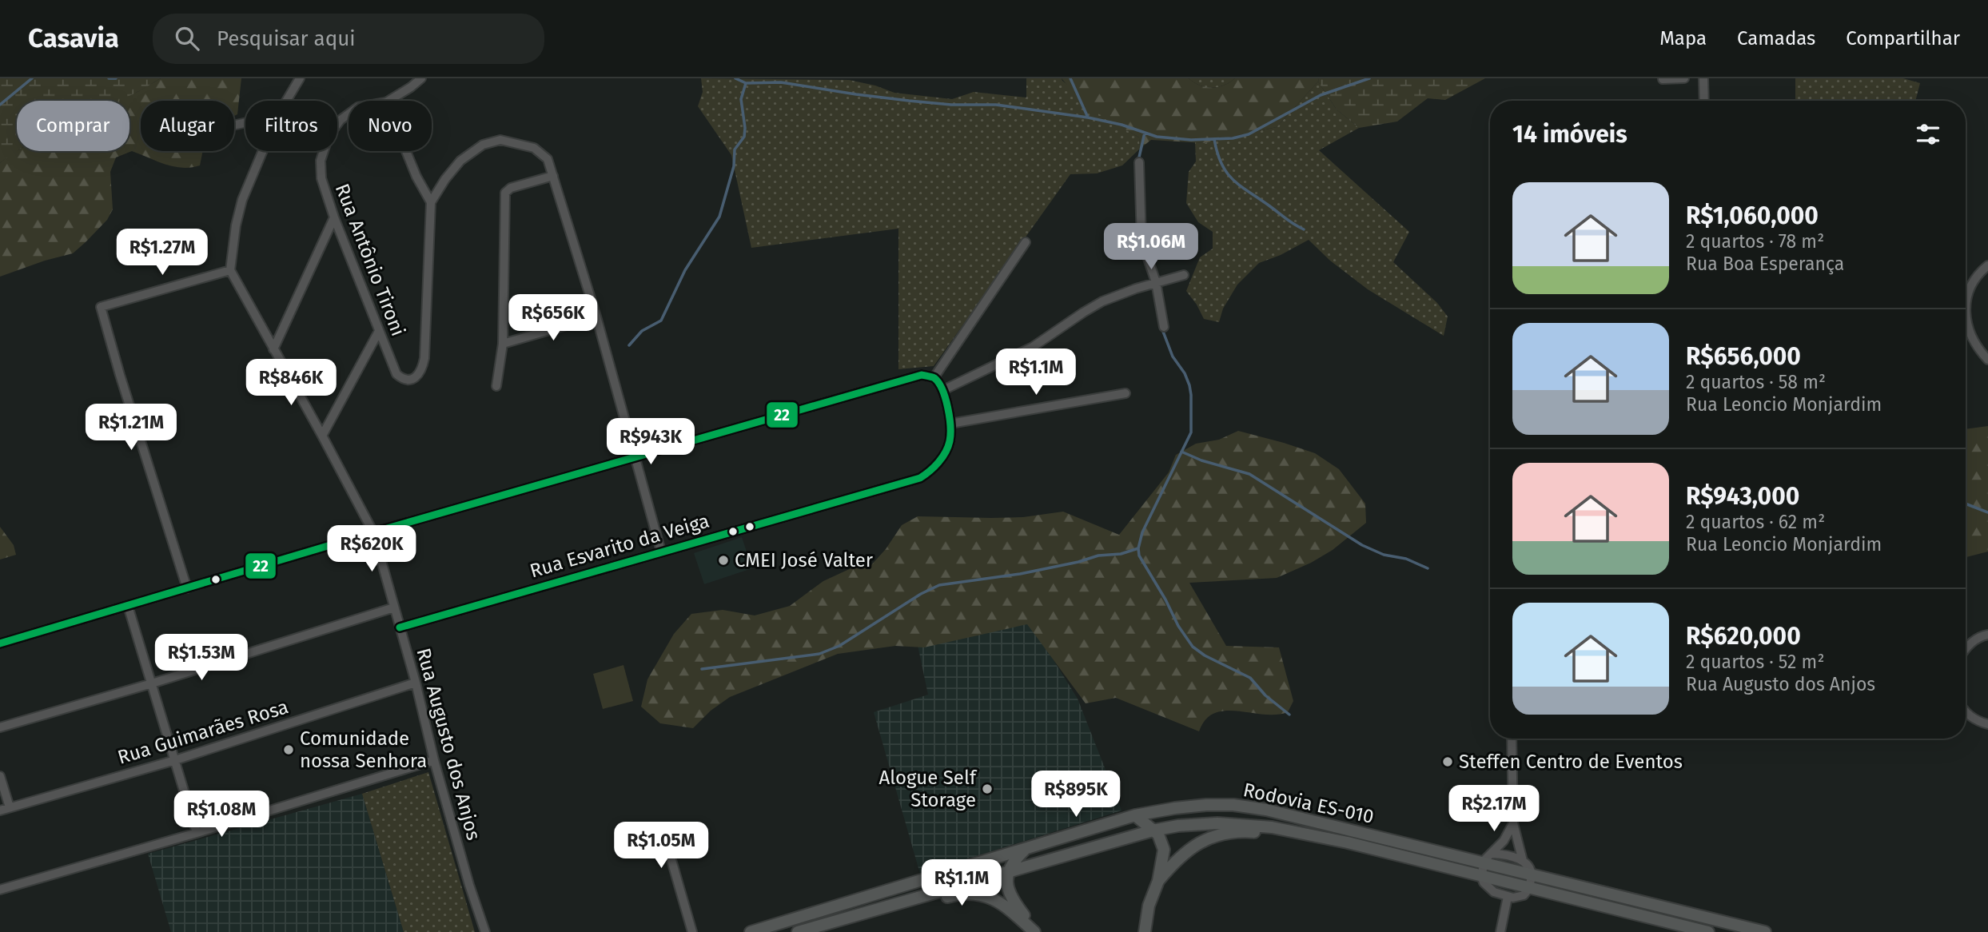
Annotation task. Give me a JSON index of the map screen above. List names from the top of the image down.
{
  "streets": {
    "main road": ["Rodovia ES-010"],
    "street": [
      "Rua Antônio Tironi",
      "Rua Esvarito da Veiga",
      "Rua Guimarães Rosa",
      "Rua Augusto dos Anjos"
    ]
  },
  "crossings": [
    ["Rua Esvarito da Veiga", "Rua Augusto dos Anjos"],
    ["Rua Guimarães Rosa", "Rua Augusto dos Anjos"]
  ],
  "places": [
    "CMEI José Valter",
    "Comunidade nossa Senhora",
    "Steffen Centro de Eventos",
    "Alogue Self Storage"
  ],
  "lines": ["transit line 22"],
  "page": {
    "header": "Casavia",
    "search": "Pesquisar aqui",
    "nav": ["Mapa", "Camadas", "Compartilhar"],
    "chip": [
      "Comprar",
      "Alugar",
      "Filtros",
      "Novo"
    ],
    "heading": "14 imóveis",
    "list": [
      {
        "name": "R$1,060,000",
        "note": "2 quartos · 78 m² · Rua Boa Esperança"
      },
      {
        "name": "R$656,000",
        "note": "2 quartos · 58 m² · Rua Leoncio Monjardim"
      },
      {
        "name": "R$943,000",
        "note": "2 quartos · 62 m² · Rua Leoncio Monjardim"
      },
      {
        "name": "R$620,000",
        "note": "2 quartos · 52 m² · Rua Augusto dos Anjos"
      }
    ],
    "price": [
      "R$1.06M",
      "R$1.27M",
      "R$656K",
      "R$1.1M",
      "R$846K",
      "R$1.21M",
      "R$943K",
      "R$620K",
      "R$1.53M",
      "R$895K",
      "R$2.17M",
      "R$1.08M",
      "R$1.05M",
      "R$1.1M"
    ]
  }
}
